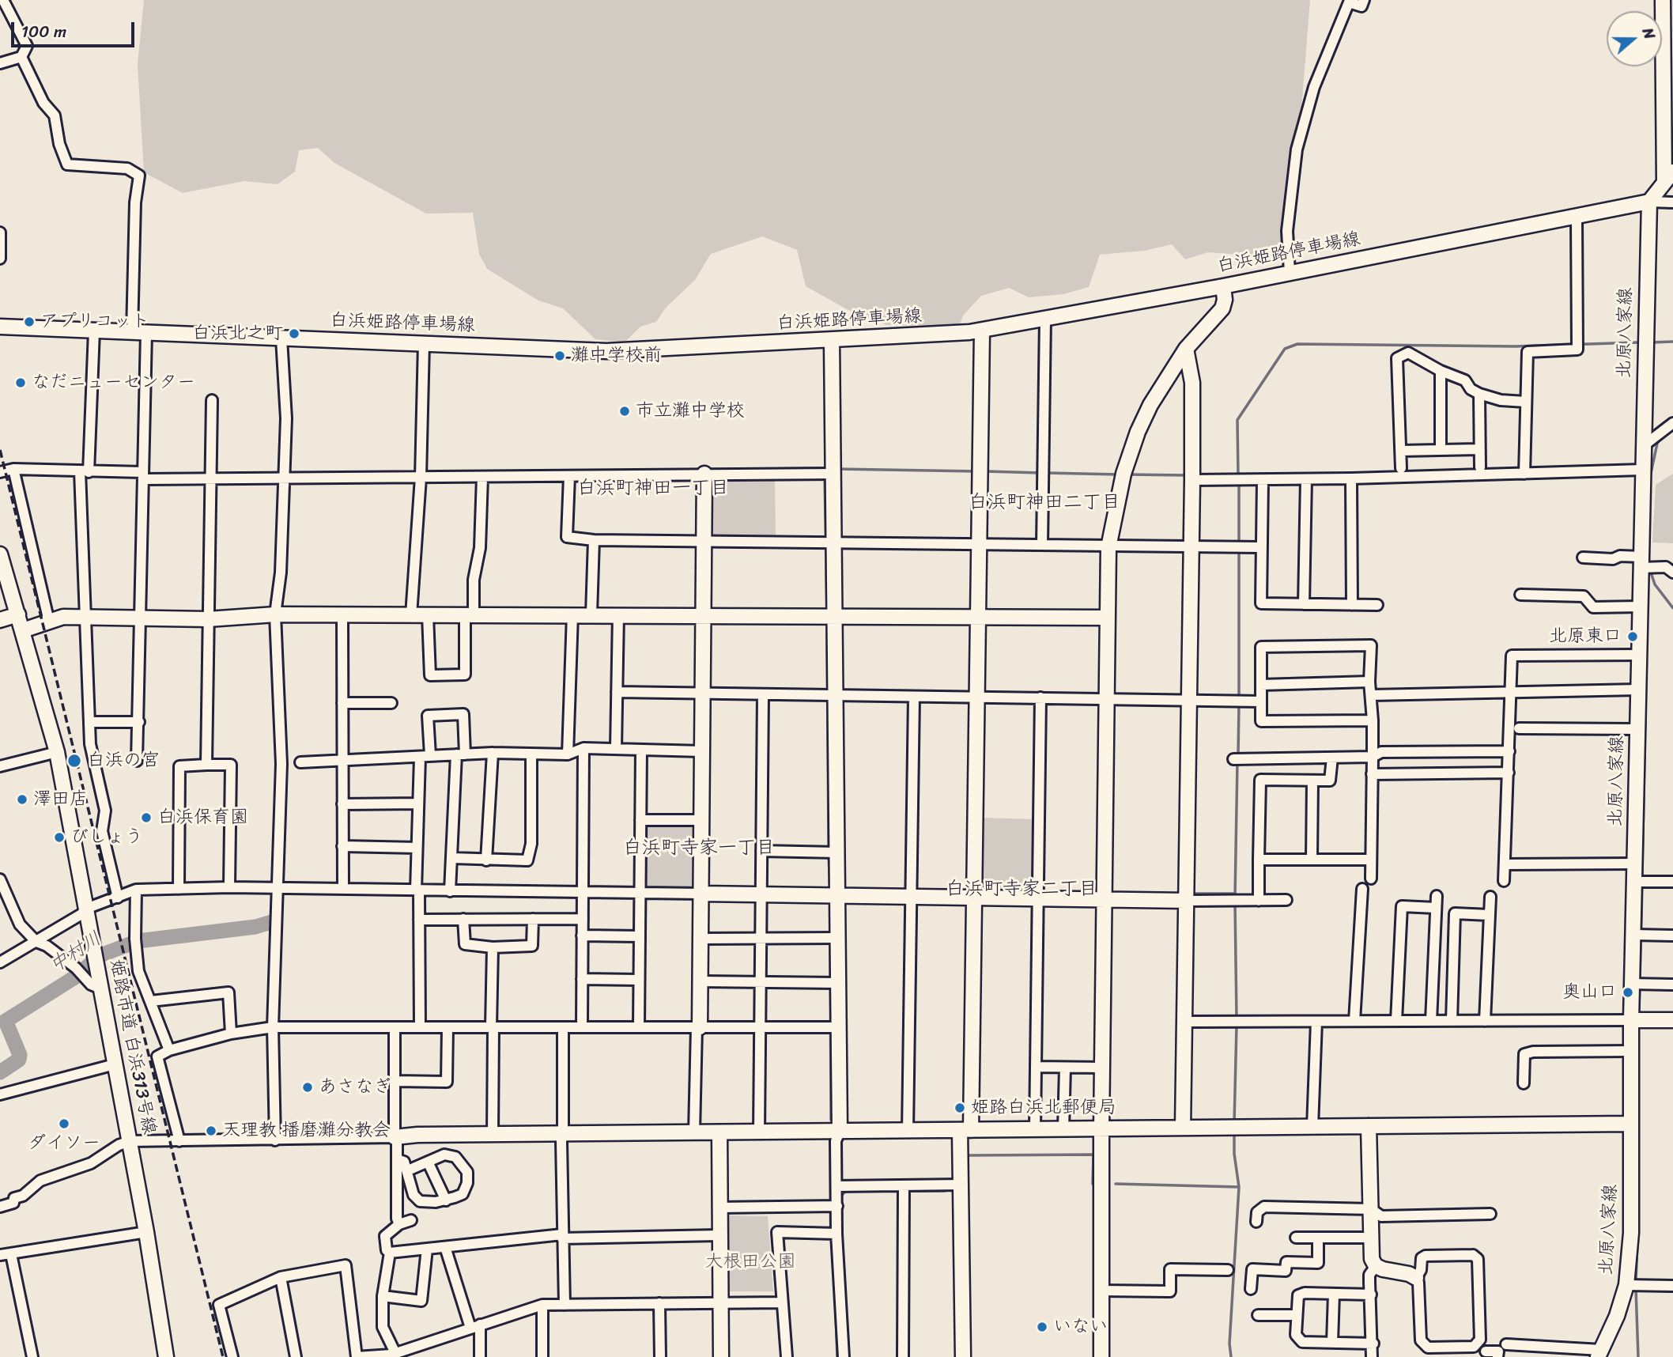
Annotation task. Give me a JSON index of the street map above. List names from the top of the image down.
{
  "streets": {
    "street": ["白浜姫路停車場線", "北原八家線", "姫路市道 白浜313号線"]
  },
  "crossings": [
    ["白浜姫路停車場線", "北原八家線"]
  ],
  "districts": [
    "白浜町神田一丁目",
    "白浜町神田二丁目",
    "白浜町寺家一丁目",
    "白浜町寺家二丁目"
  ],
  "water": ["中村川"],
  "parks": ["大根田公園"],
  "places": [
    "アプリコット",
    "白浜北之町",
    "灘中学校前",
    "なだニューセンター",
    "市立灘中学校",
    "北原東口",
    "白浜の宮",
    "澤田店",
    "白浜保育園",
    "びしょう",
    "奥山口",
    "あさなぎ",
    "姫路白浜北郵便局",
    "ダイソー",
    "天理教 播磨灘分教会",
    "いない"
  ],
  "scale_bar": "100 m",
  "north": "right"
}
